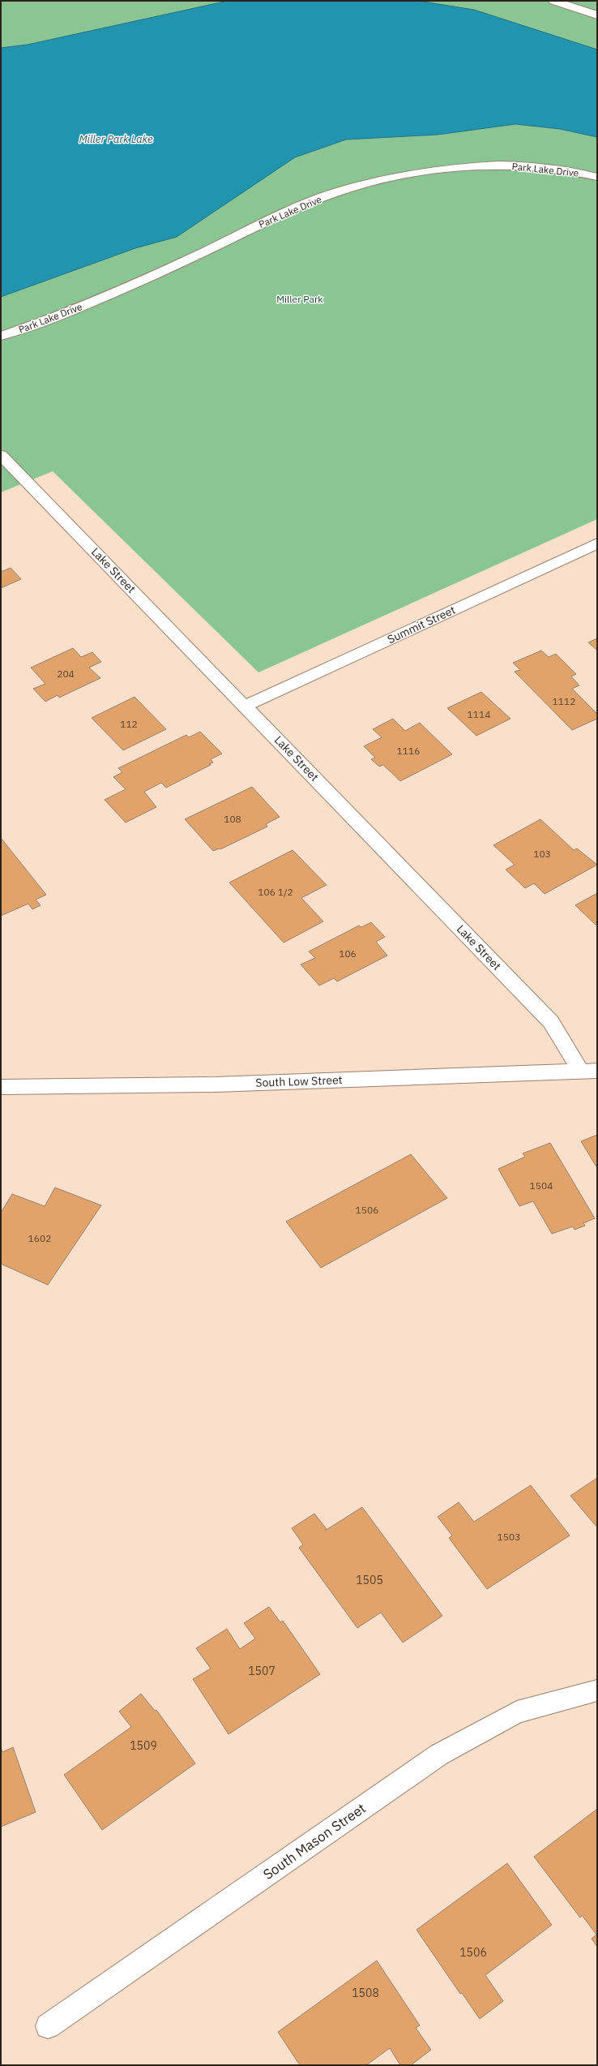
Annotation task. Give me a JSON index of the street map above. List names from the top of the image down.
{
  "streets": {
    "street": [
      "Park Lake Drive",
      "Lake Street",
      "Summit Street",
      "South Low Street",
      "South Mason Street"
    ]
  },
  "crossings": [
    ["Lake Street", "Summit Street"],
    ["Lake Street", "South Low Street"]
  ],
  "water": ["Miller Park Lake"],
  "parks": ["Miller Park"],
  "house_numbers": [
    "204",
    "1112",
    "1114",
    "112",
    "1116",
    "108",
    "103",
    "106 1/2",
    "106",
    "1504",
    "1506",
    "1602",
    "1503",
    "1505",
    "1507",
    "1509",
    "1506",
    "1508"
  ]
}
